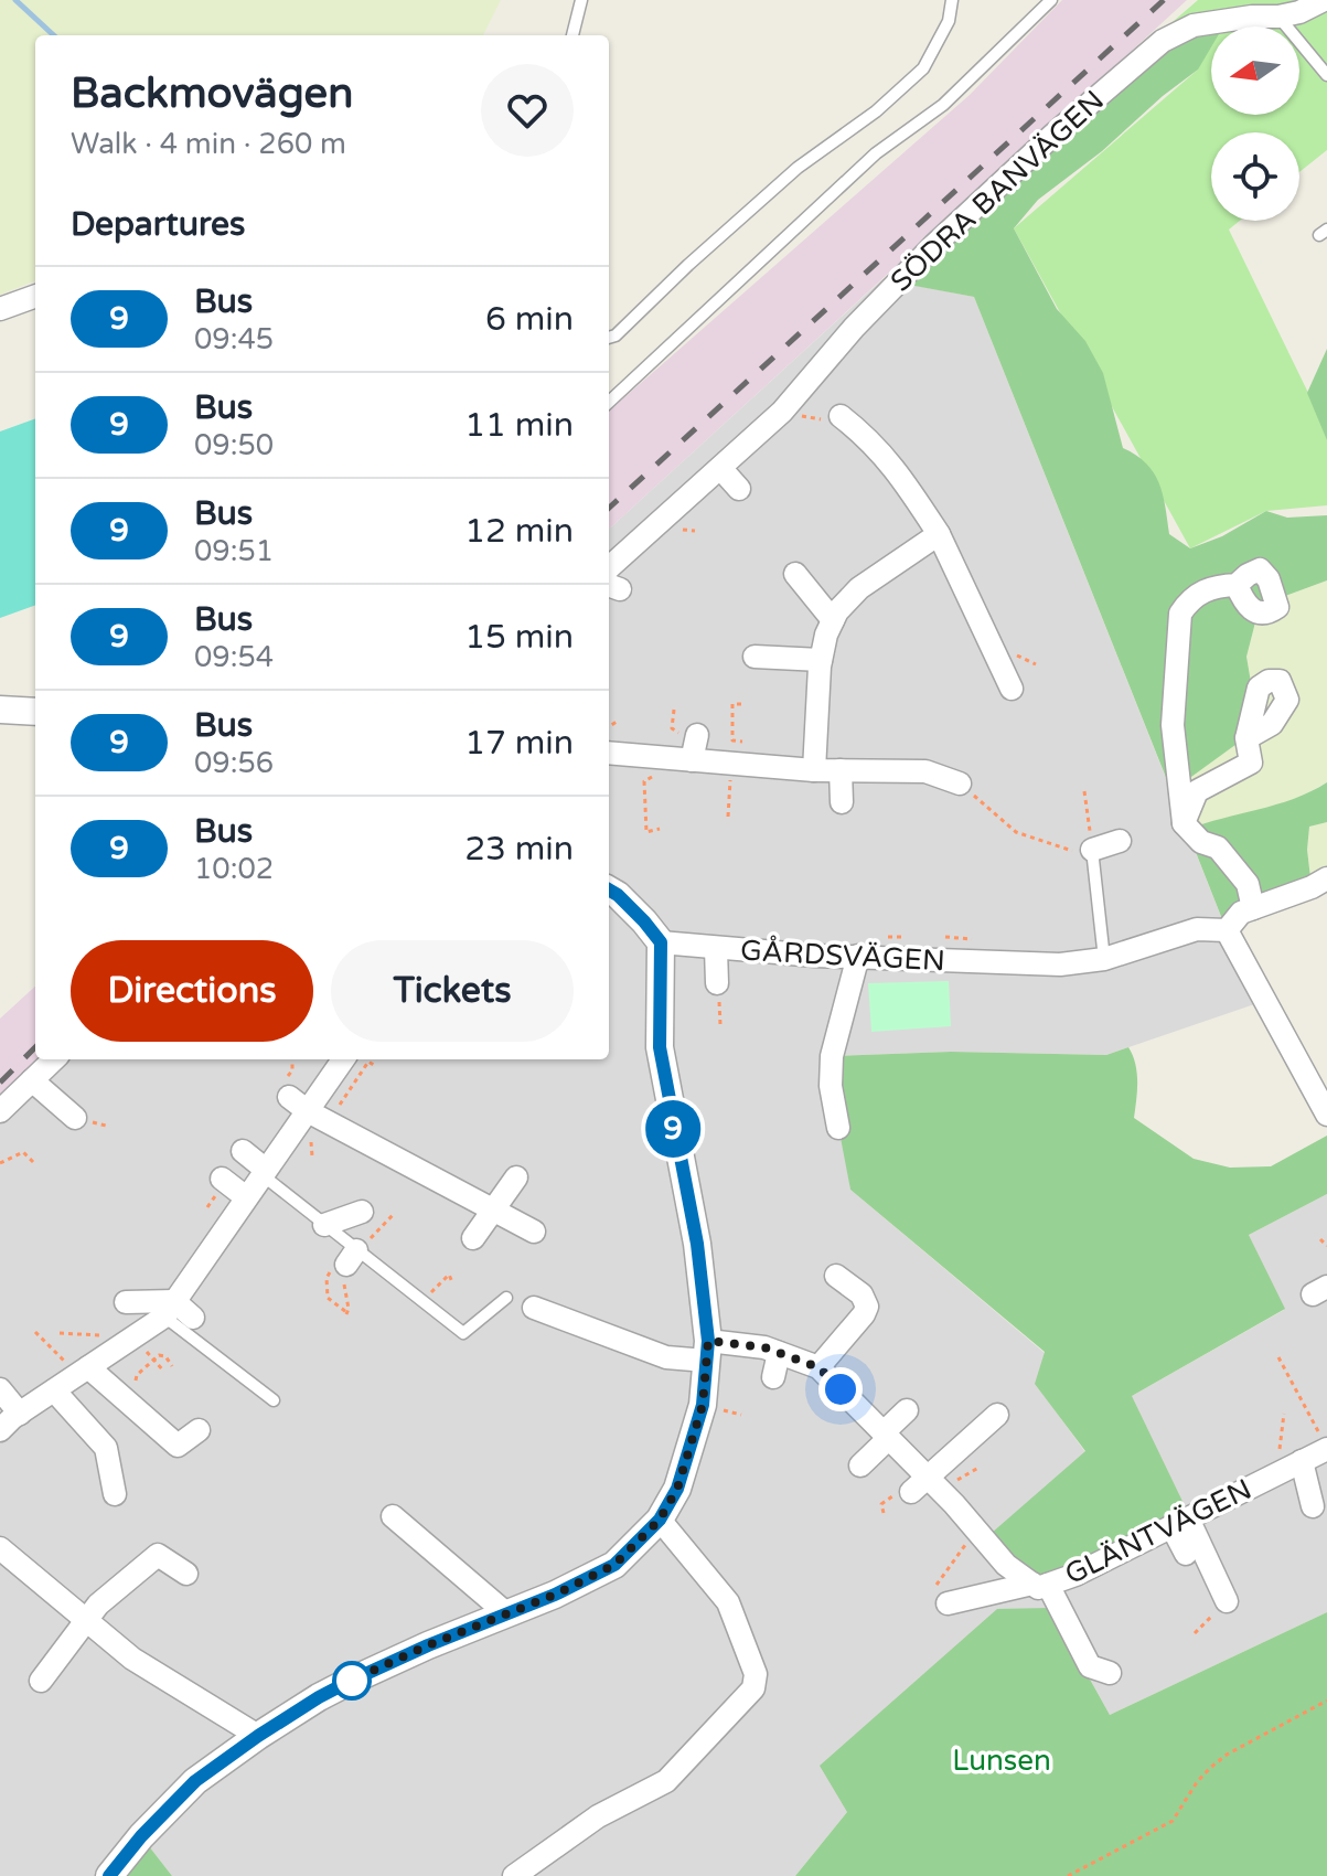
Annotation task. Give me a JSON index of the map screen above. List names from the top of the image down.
{
  "streets": {
    "street": ["SÖDRA BANVÄGEN", "GÅRDSVÄGEN", "GLÄNTVÄGEN"]
  },
  "parks": ["Lunsen"],
  "lines": ["bus line 9"],
  "north": "left",
  "page": {
    "on_map": "9",
    "heading": [
      ["Backmovägen", "Walk · 4 min · 260 m"],
      "Departures"
    ],
    "list": [
      {
        "mark": "9",
        "name": "Bus",
        "note": "09:45",
        "value": "6 min"
      },
      {
        "mark": "9",
        "name": "Bus",
        "note": "09:50",
        "value": "11 min"
      },
      {
        "mark": "9",
        "name": "Bus",
        "note": "09:51",
        "value": "12 min"
      },
      {
        "mark": "9",
        "name": "Bus",
        "note": "09:54",
        "value": "15 min"
      },
      {
        "mark": "9",
        "name": "Bus",
        "note": "09:56",
        "value": "17 min"
      },
      {
        "mark": "9",
        "name": "Bus",
        "note": "10:02",
        "value": "23 min"
      }
    ],
    "buttons": ["Directions", "Tickets"]
  }
}
